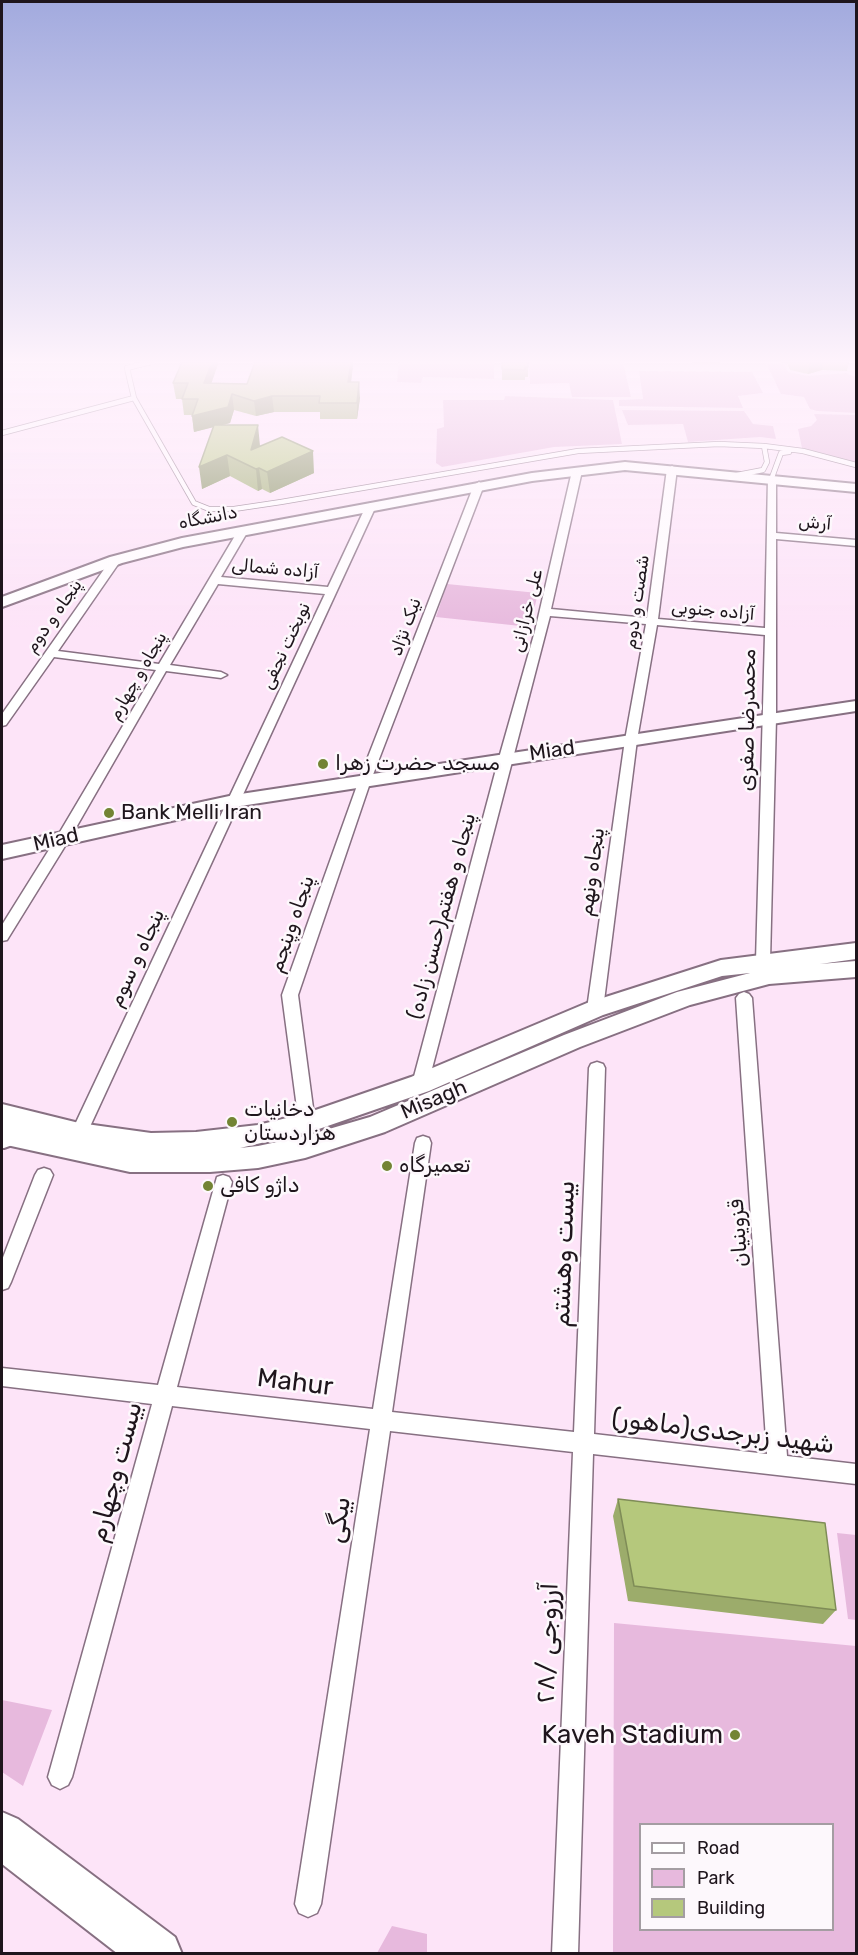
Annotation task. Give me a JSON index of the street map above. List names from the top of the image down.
{
  "streets": {
    "street": [
      "دانشگاه",
      "آرش",
      "آزاده شمالی",
      "شصت و دوم",
      "علی خرازانی",
      "آزاده جنوبی",
      "پنجاه و دوم",
      "نیک نژاد",
      "نوبخت نجفی",
      "پنجاه و چهارم",
      "محمدرضا صفری",
      "Miad",
      "پنجاه ونهم",
      "(حسن زاده)پنجاه و هفتم",
      "پنجاه وپنجم",
      "پنجاه و سوم",
      "Misagh",
      "قزوینیان",
      "بیست وهشتم",
      "Mahur",
      "شهید زبرجدی(ماهور)",
      "بیست وچهارم",
      "بیگی",
      "آرزوجی /۲۸"
    ]
  },
  "crossings": [
    ["دانشگاه", "شصت و دوم"],
    ["دانشگاه", "علی خرازانی"],
    ["دانشگاه", "پنجاه و دوم"],
    ["دانشگاه", "نیک نژاد"],
    ["دانشگاه", "نوبخت نجفی"],
    ["دانشگاه", "پنجاه و چهارم"],
    ["دانشگاه", "محمدرضا صفری"],
    ["آرش", "محمدرضا صفری"],
    ["آزاده شمالی", "نوبخت نجفی"],
    ["آزاده شمالی", "پنجاه و چهارم"],
    ["شصت و دوم", "آزاده جنوبی"],
    ["شصت و دوم", "Miad"],
    ["شصت و دوم", "پنجاه ونهم"],
    ["علی خرازانی", "آزاده جنوبی"],
    ["علی خرازانی", "Miad"],
    ["علی خرازانی", "(حسن زاده)پنجاه و هفتم"],
    ["آزاده جنوبی", "محمدرضا صفری"],
    ["نیک نژاد", "Miad"],
    ["نیک نژاد", "پنجاه وپنجم"],
    ["نوبخت نجفی", "Miad"],
    ["نوبخت نجفی", "پنجاه و سوم"],
    ["پنجاه و چهارم", "Miad"],
    ["محمدرضا صفری", "Miad"],
    ["محمدرضا صفری", "Misagh"],
    ["Miad", "پنجاه ونهم"],
    ["Miad", "(حسن زاده)پنجاه و هفتم"],
    ["Miad", "پنجاه وپنجم"],
    ["Miad", "پنجاه و سوم"],
    ["پنجاه ونهم", "Misagh"],
    ["(حسن زاده)پنجاه و هفتم", "Misagh"],
    ["پنجاه وپنجم", "Misagh"],
    ["پنجاه و سوم", "Misagh"],
    ["قزوینیان", "شهید زبرجدی(ماهور)"],
    ["بیست وهشتم", "Mahur"],
    ["بیست وهشتم", "شهید زبرجدی(ماهور)"],
    ["بیست وهشتم", "آرزوجی /۲۸"],
    ["Mahur", "شهید زبرجدی(ماهور)"],
    ["Mahur", "بیست وچهارم"],
    ["Mahur", "بیگی"],
    ["Mahur", "آرزوجی /۲۸"],
    ["شهید زبرجدی(ماهور)", "آرزوجی /۲۸"]
  ],
  "places": [
    "مسجد حضرت زهرا",
    "Bank Melli Iran",
    "دخانیات هزاردستان",
    "تعمیرگاه",
    "داژو کافی",
    "Kaveh Stadium"
  ],
  "legend": ["Road", "Park", "Building"]
}
